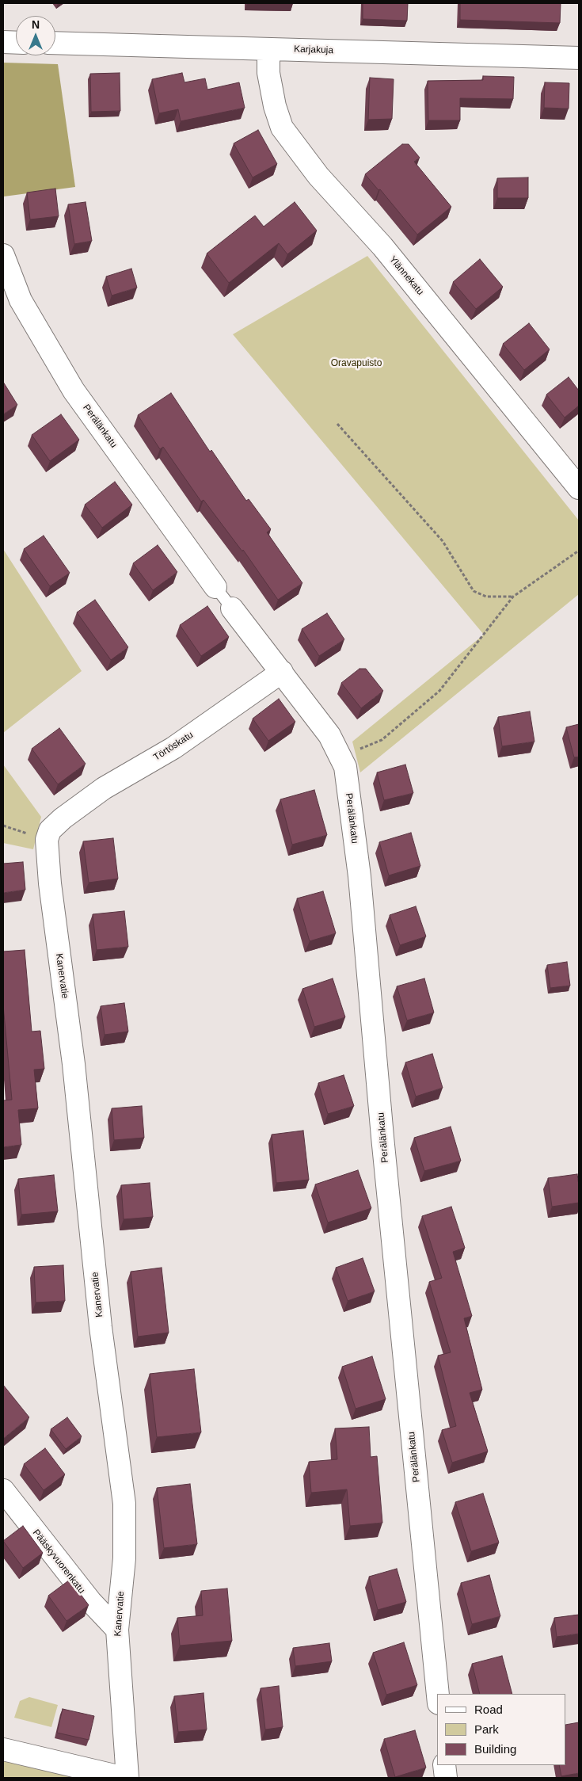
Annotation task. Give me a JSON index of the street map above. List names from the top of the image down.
{
  "streets": {
    "street": [
      "Karjakuja",
      "Ylännekatu",
      "Perälänkatu",
      "Törtöskatu",
      "Kanervatie",
      "Pääskyvuorenkatu"
    ]
  },
  "crossings": [
    ["Karjakuja", "Ylännekatu"],
    ["Perälänkatu", "Törtöskatu"],
    ["Törtöskatu", "Kanervatie"],
    ["Kanervatie", "Pääskyvuorenkatu"]
  ],
  "parks": ["Oravapuisto"],
  "legend": ["Road", "Park", "Building"],
  "north": "top"
}
